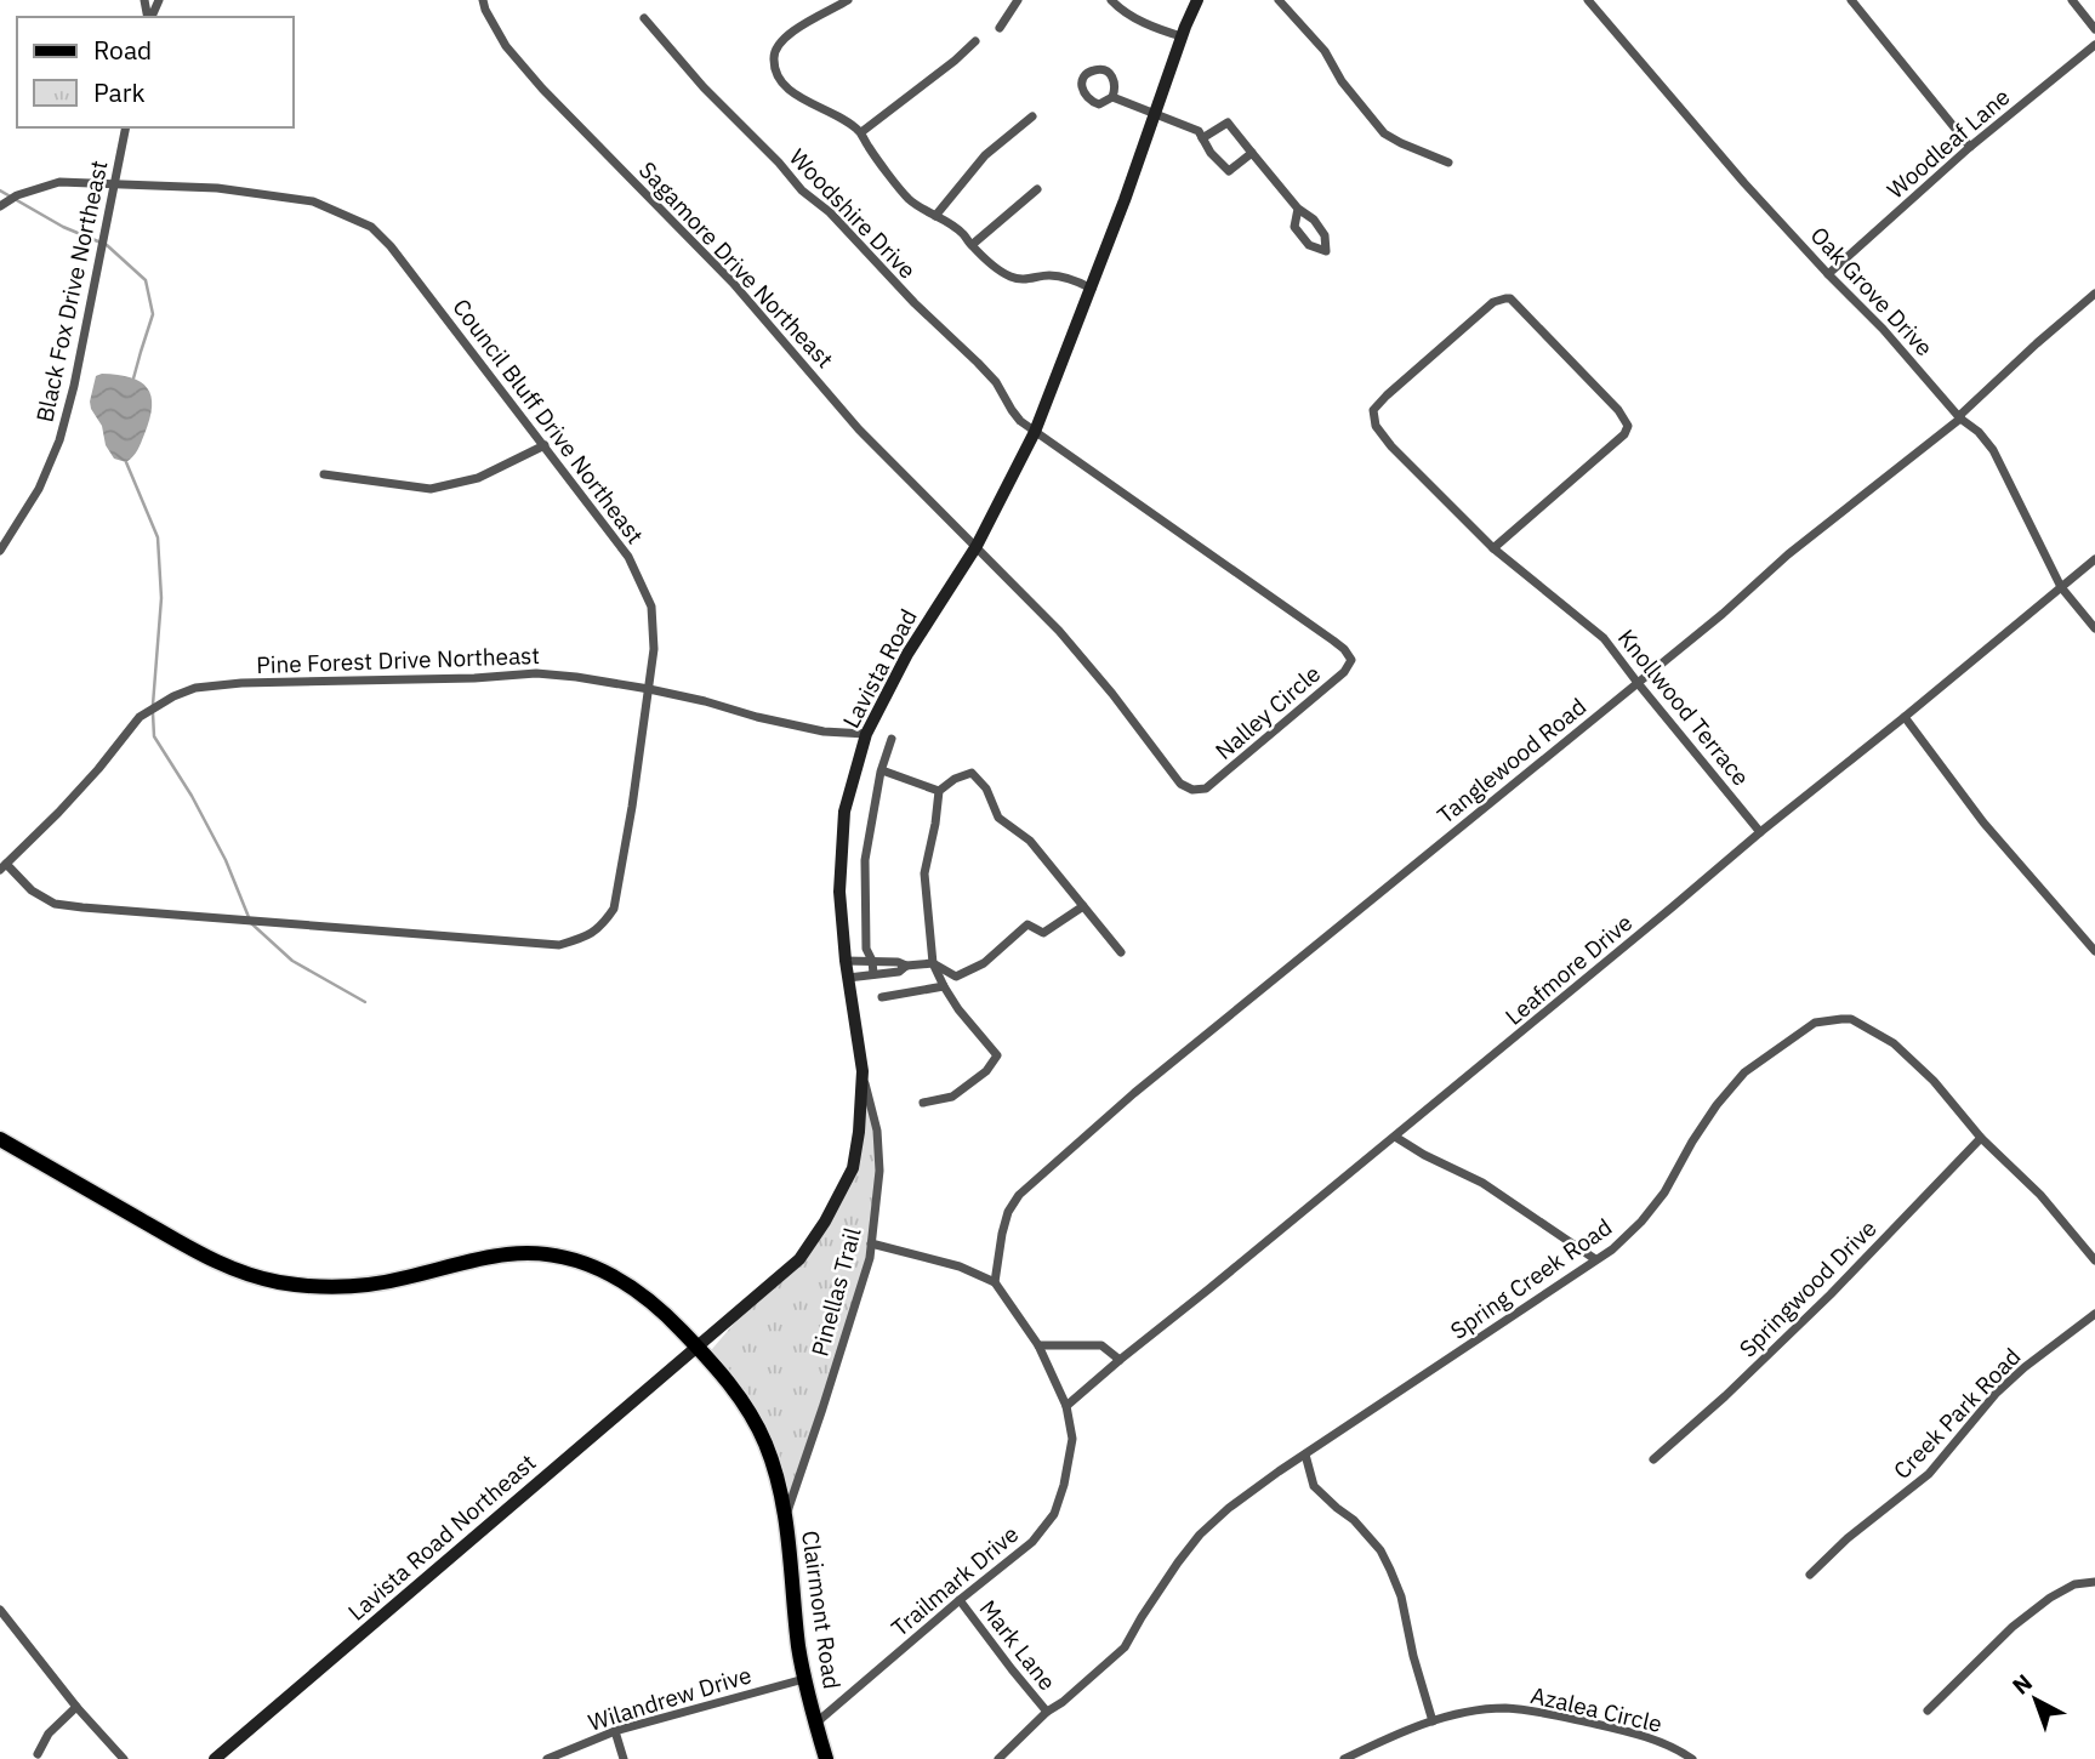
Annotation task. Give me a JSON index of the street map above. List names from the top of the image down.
{
  "streets": {
    "main road": ["Lavista Road", "Lavista Road Northeast", "Clairmont Road"],
    "street": [
      "Woodleaf Lane",
      "Woodshire Drive",
      "Sagamore Drive Northeast",
      "Black Fox Drive Northeast",
      "Oak Grove Drive",
      "Council Bluff Drive Northeast",
      "Pine Forest Drive Northeast",
      "Knollwood Terrace",
      "Nalley Circle",
      "Tanglewood Road",
      "Leafmore Drive",
      "Spring Creek Road",
      "Springwood Drive",
      "Pinellas Trail",
      "Creek Park Road",
      "Trailmark Drive",
      "Mark Lane",
      "Wilandrew Drive",
      "Azalea Circle"
    ]
  },
  "crossings": [
    ["Woodleaf Lane", "Oak Grove Drive"],
    ["Woodshire Drive", "Lavista Road"],
    ["Woodshire Drive", "Nalley Circle"],
    ["Sagamore Drive Northeast", "Lavista Road"],
    ["Sagamore Drive Northeast", "Nalley Circle"],
    ["Black Fox Drive Northeast", "Council Bluff Drive Northeast"],
    ["Oak Grove Drive", "Tanglewood Road"],
    ["Oak Grove Drive", "Leafmore Drive"],
    ["Council Bluff Drive Northeast", "Pine Forest Drive Northeast"],
    ["Pine Forest Drive Northeast", "Lavista Road"],
    ["Lavista Road", "Nalley Circle"],
    ["Lavista Road", "Pinellas Trail"],
    ["Lavista Road", "Lavista Road Northeast"],
    ["Lavista Road", "Clairmont Road"],
    ["Knollwood Terrace", "Tanglewood Road"],
    ["Knollwood Terrace", "Leafmore Drive"],
    ["Tanglewood Road", "Trailmark Drive"],
    ["Leafmore Drive", "Trailmark Drive"],
    ["Spring Creek Road", "Springwood Drive"],
    ["Spring Creek Road", "Mark Lane"],
    ["Pinellas Trail", "Clairmont Road"],
    ["Lavista Road Northeast", "Clairmont Road"],
    ["Trailmark Drive", "Clairmont Road"],
    ["Trailmark Drive", "Mark Lane"],
    ["Clairmont Road", "Wilandrew Drive"]
  ],
  "legend": ["Road", "Park"],
  "north": "top left"
}
